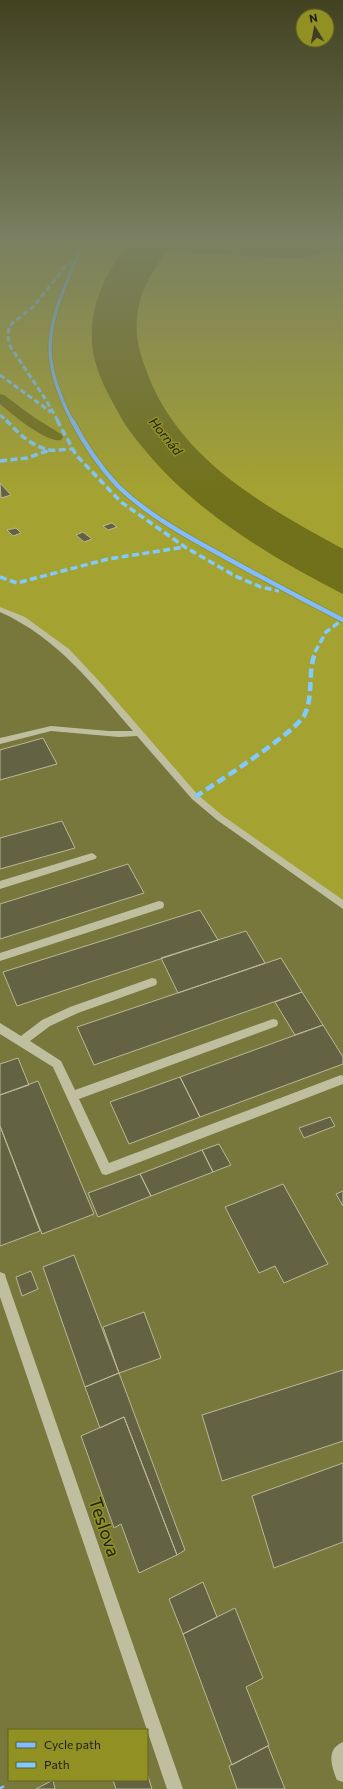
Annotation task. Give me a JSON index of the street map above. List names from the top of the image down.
{
  "streets": {
    "lane": ["Teslova"]
  },
  "water": ["Hornád"],
  "legend": ["Cycle path", "Path"],
  "north": "top"
}
